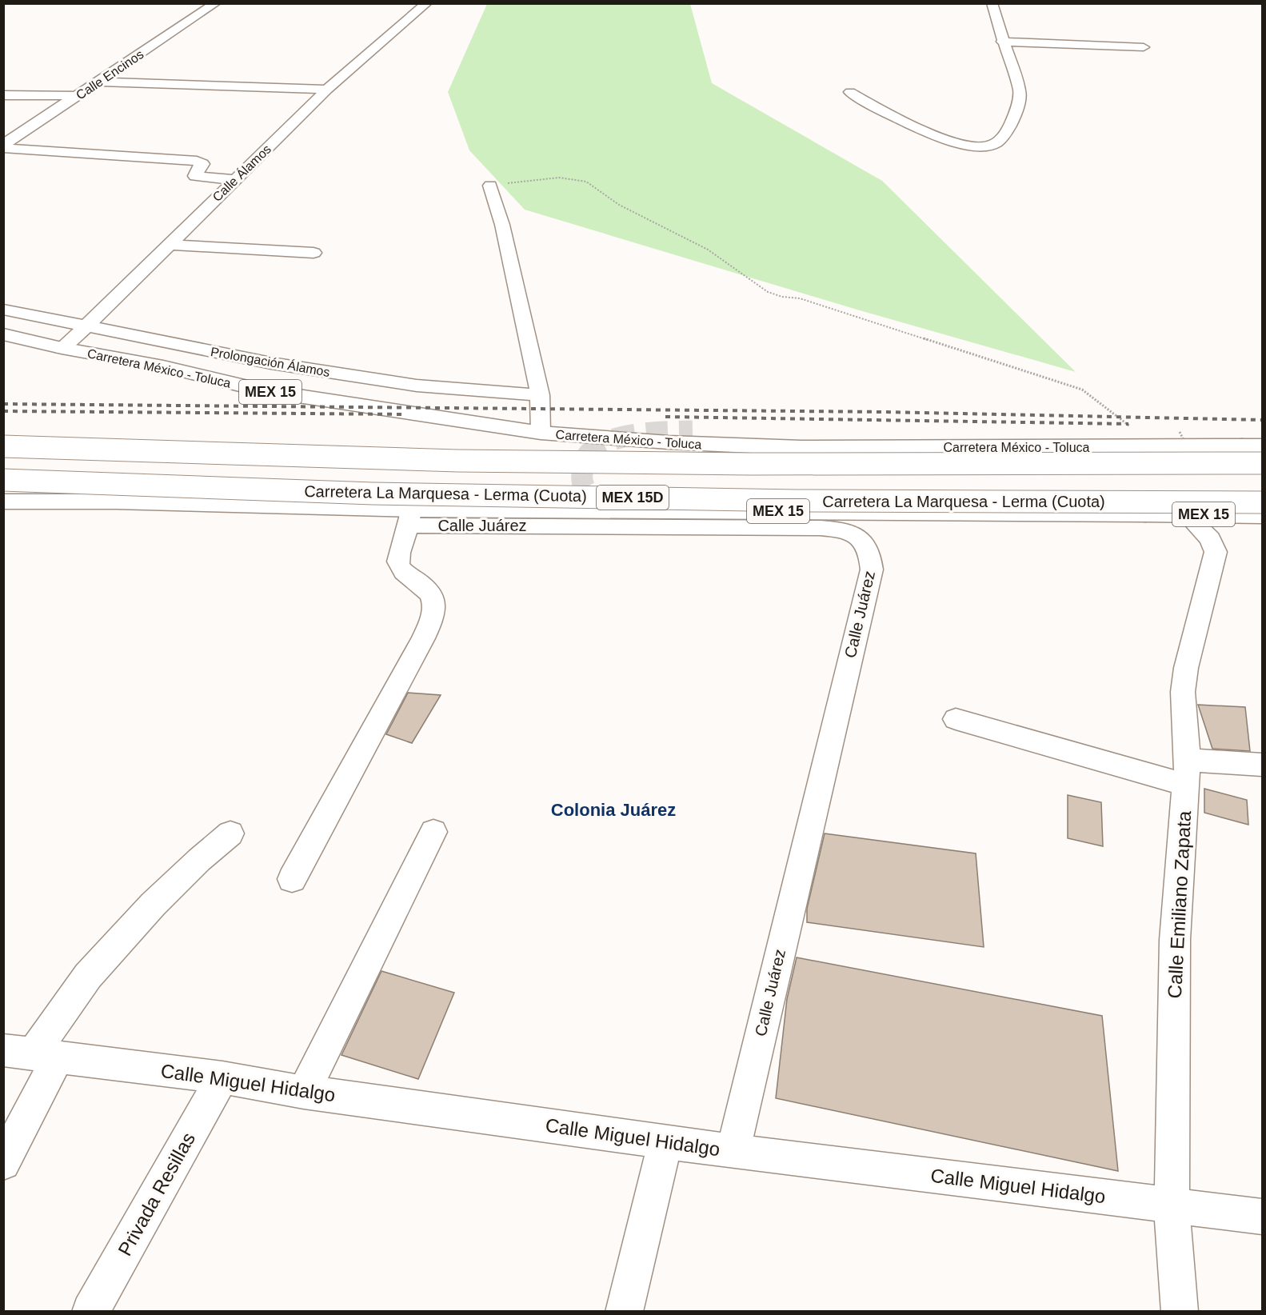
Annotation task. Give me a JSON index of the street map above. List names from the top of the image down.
{
  "streets": {
    "main road": [
      "Carretera México - Toluca",
      "MEX 15",
      "Carretera La Marquesa - Lerma (Cuota)",
      "MEX 15D"
    ],
    "street": [
      "Calle Encinos",
      "Calle Álamos",
      "Prolongación Álamos",
      "Calle Juárez",
      "Calle Emiliano Zapata",
      "Calle Miguel Hidalgo",
      "Privada Resillas"
    ]
  },
  "crossings": [
    ["Calle Álamos", "Prolongación Álamos"],
    ["Calle Álamos", "Carretera México - Toluca"],
    ["MEX 15", "Calle Juárez"],
    ["MEX 15", "Calle Emiliano Zapata"],
    ["Calle Juárez", "Calle Miguel Hidalgo"],
    ["Calle Emiliano Zapata", "Calle Miguel Hidalgo"],
    ["Calle Miguel Hidalgo", "Privada Resillas"]
  ],
  "districts": ["Colonia Juárez"]
}
